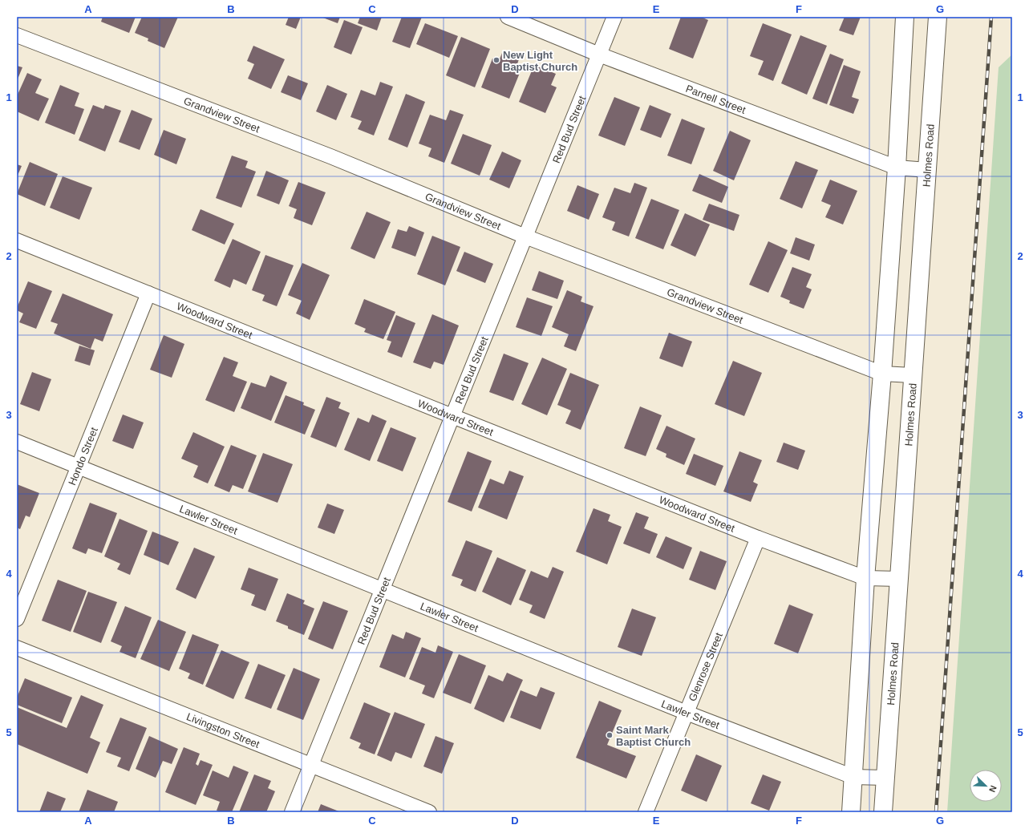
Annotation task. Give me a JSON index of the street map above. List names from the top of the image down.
{
  "streets": {
    "main road": ["Holmes Road"],
    "street": [
      "Parnell Street",
      "Grandview Street",
      "Red Bud Street",
      "Woodward Street",
      "Hondo Street",
      "Lawler Street",
      "Glenrose Street",
      "Livingston Street"
    ]
  },
  "crossings": [
    ["Parnell Street", "Red Bud Street"],
    ["Parnell Street", "Holmes Road"],
    ["Grandview Street", "Red Bud Street"],
    ["Grandview Street", "Holmes Road"],
    ["Red Bud Street", "Woodward Street"],
    ["Red Bud Street", "Lawler Street"],
    ["Red Bud Street", "Livingston Street"],
    ["Holmes Road", "Woodward Street"],
    ["Holmes Road", "Lawler Street"],
    ["Woodward Street", "Hondo Street"],
    ["Woodward Street", "Glenrose Street"],
    ["Hondo Street", "Lawler Street"],
    ["Lawler Street", "Glenrose Street"]
  ],
  "places": ["New Light Baptist Church", "Saint Mark Baptist Church"],
  "north": "bottom right",
  "grid": {
    "columns": [
      "A",
      "B",
      "C",
      "D",
      "E",
      "F",
      "G"
    ],
    "rows": [
      "1",
      "2",
      "3",
      "4",
      "5"
    ]
  }
}
